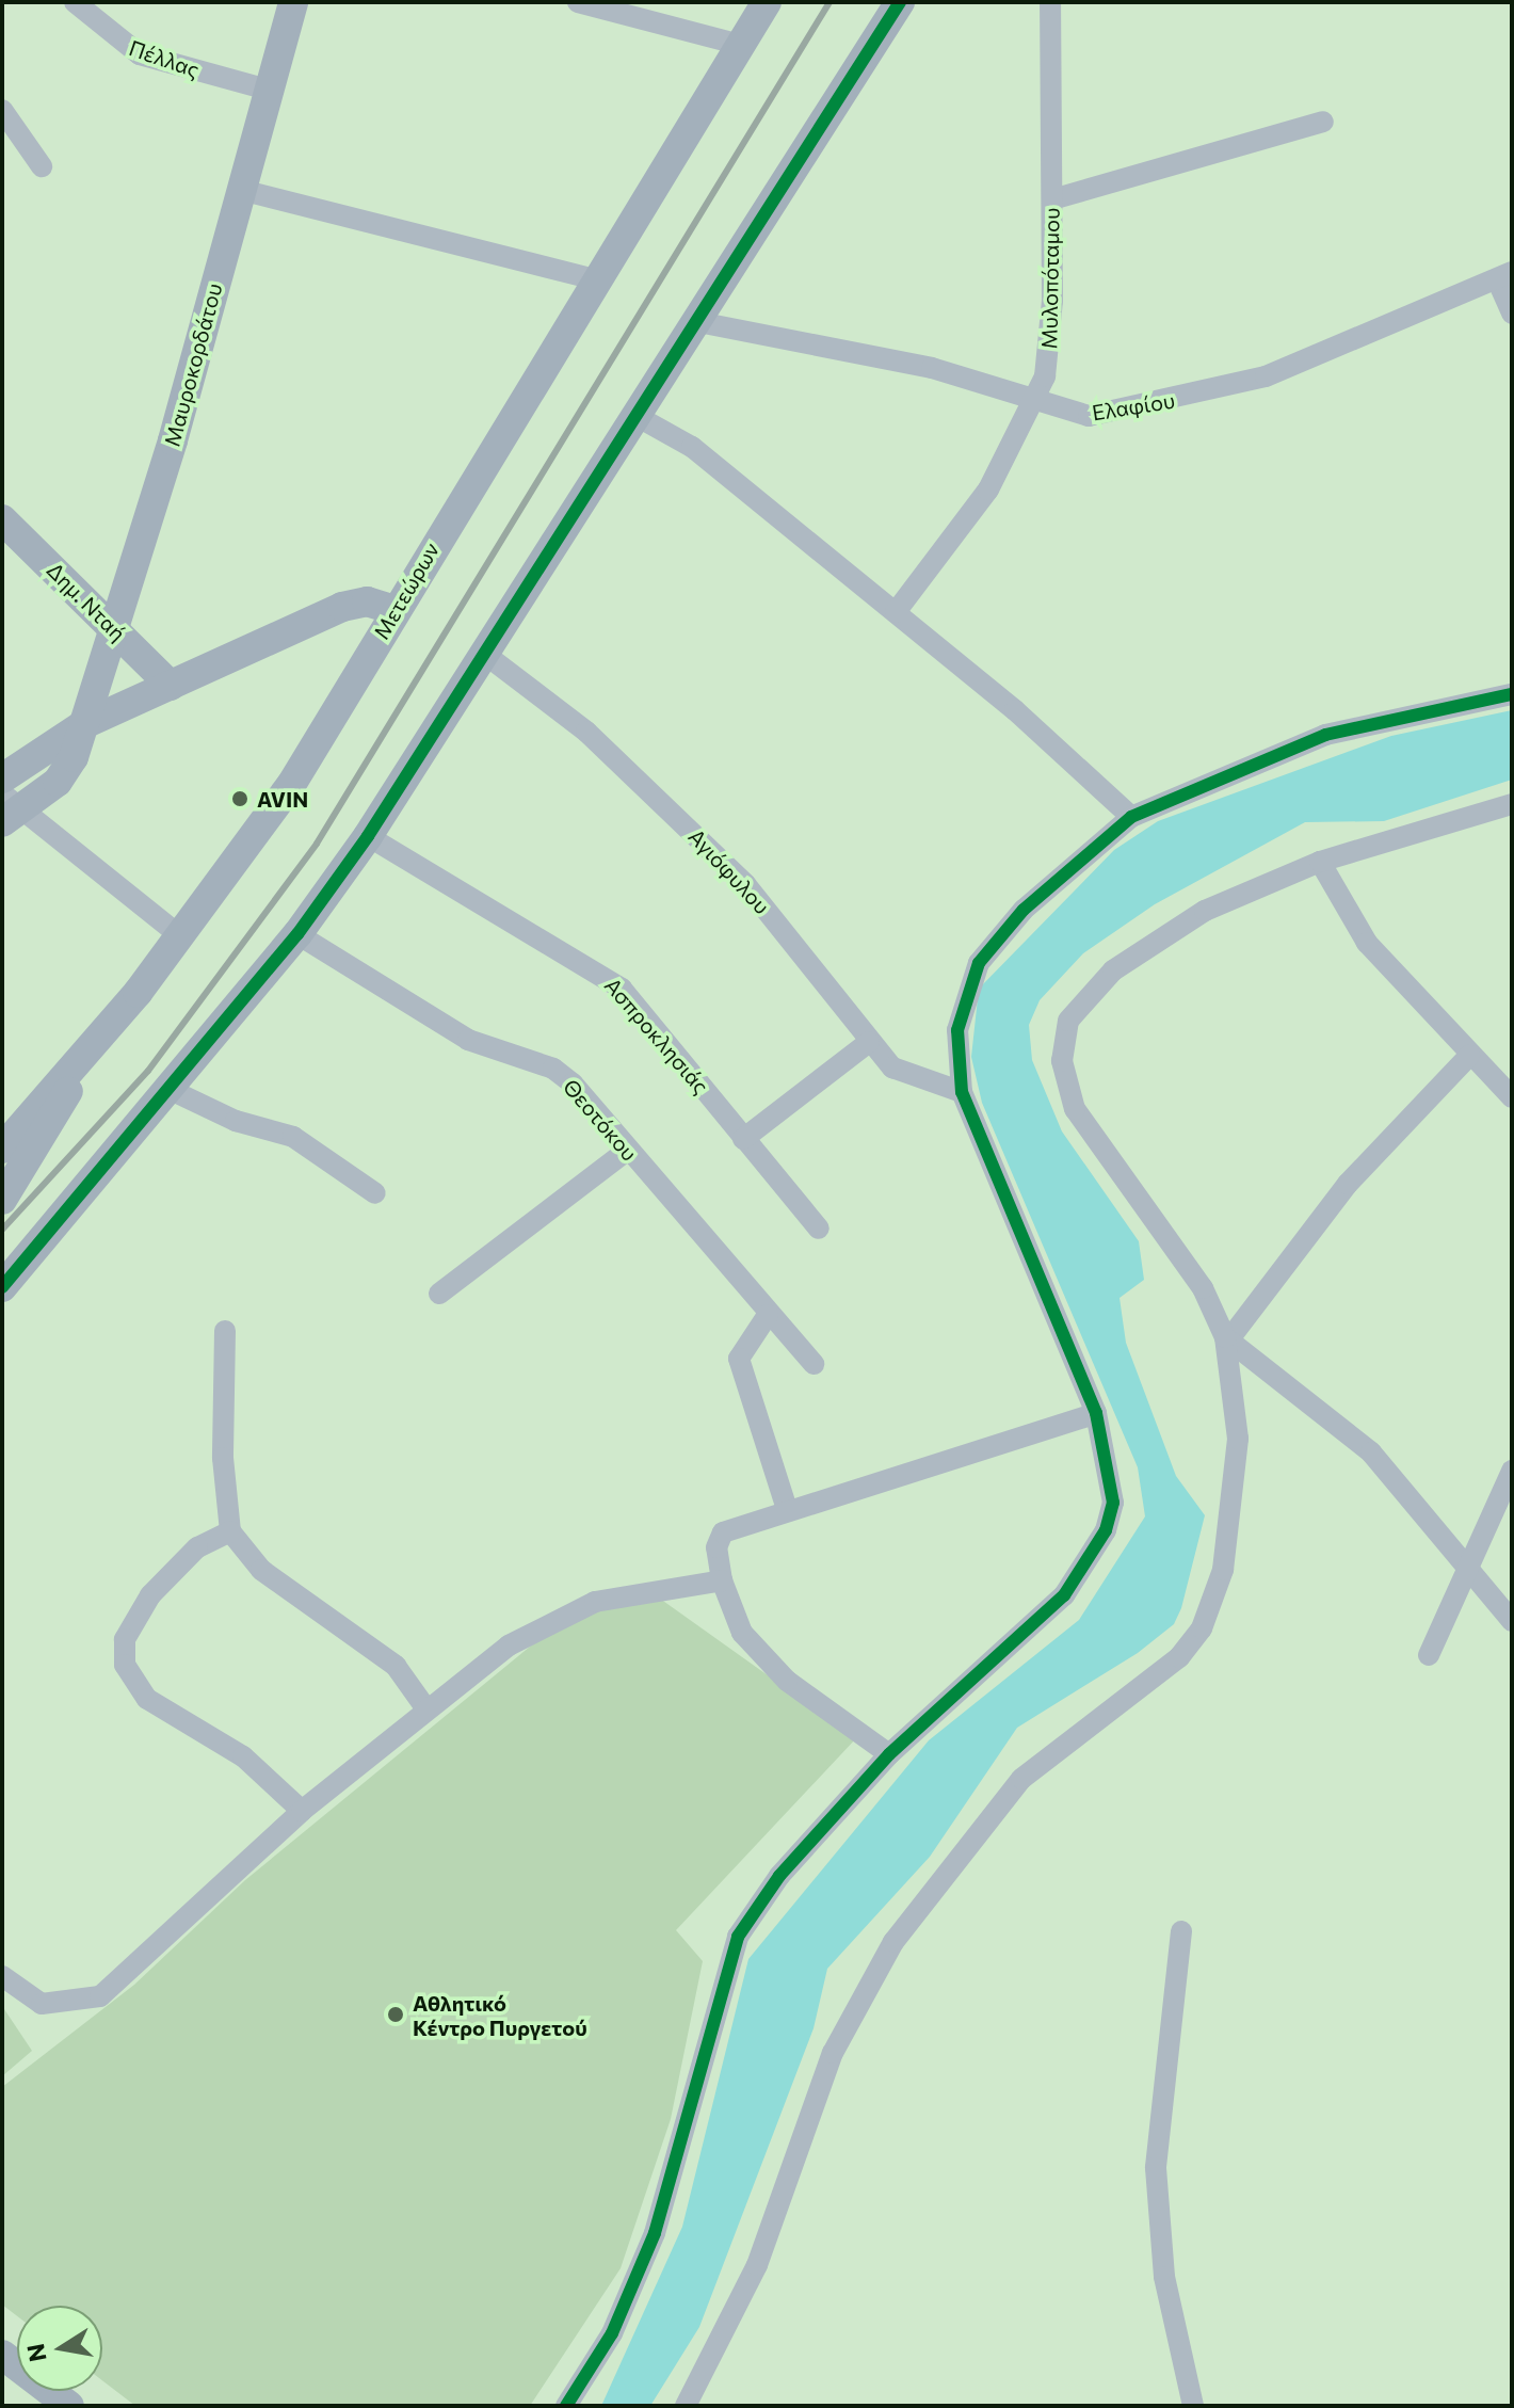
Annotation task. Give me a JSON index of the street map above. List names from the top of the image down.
{
  "streets": {
    "street": [
      "Πέλλας",
      "Μυλοπόταμου",
      "Μαυροκορδάτου",
      "Ελαφίου",
      "Μετεώρων",
      "Δημ. Νταή",
      "Αγιόφυλου",
      "Ασπροκλησιάς",
      "Θεοτόκου"
    ]
  },
  "crossings": [
    ["Πέλλας", "Μαυροκορδάτου"],
    ["Μυλοπόταμου", "Ελαφίου"],
    ["Μαυροκορδάτου", "Δημ. Νταή"]
  ],
  "places": ["AVIN", "Αθλητικό Κέντρο Πυργετού"],
  "north": "left"
}
